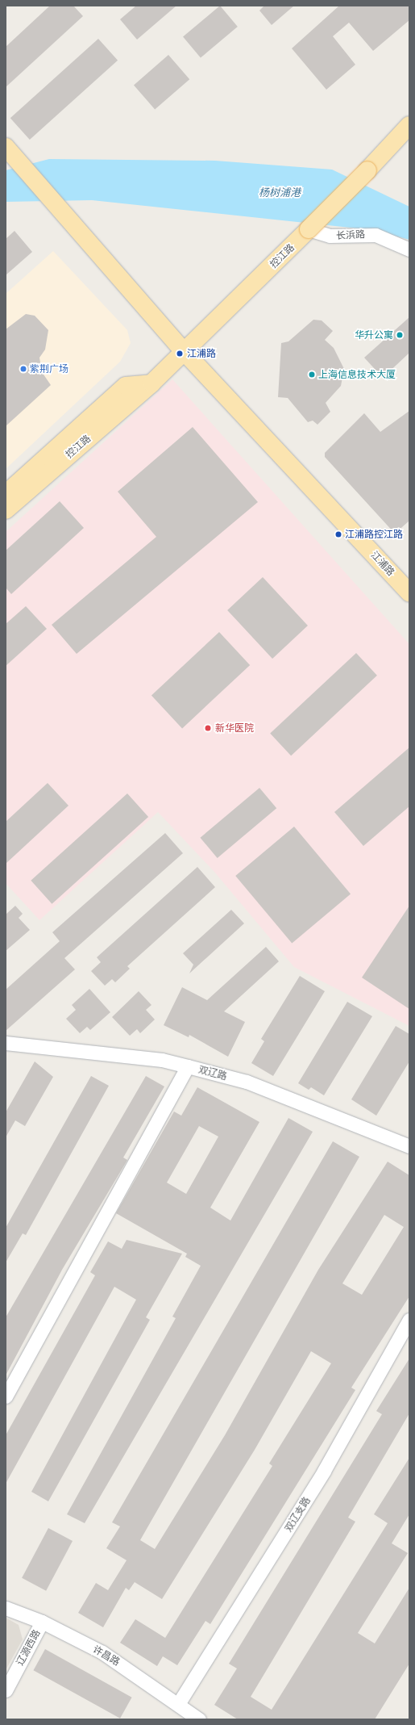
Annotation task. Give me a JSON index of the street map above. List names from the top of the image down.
{
  "streets": {
    "main road": ["控江路", "江浦路"],
    "street": [
      "长浜路",
      "双辽路",
      "双辽支路",
      "辽源西路",
      "许昌路"
    ]
  },
  "crossings": [
    ["长浜路", "控江路"],
    ["控江路", "江浦路"],
    ["双辽支路", "许昌路"],
    ["辽源西路", "许昌路"]
  ],
  "water": ["杨树浦港"],
  "places": [
    "华升公寓",
    "江浦路",
    "紫荆广场",
    "上海信息技术大厦",
    "江浦路控江路",
    "新华医院"
  ]
}
